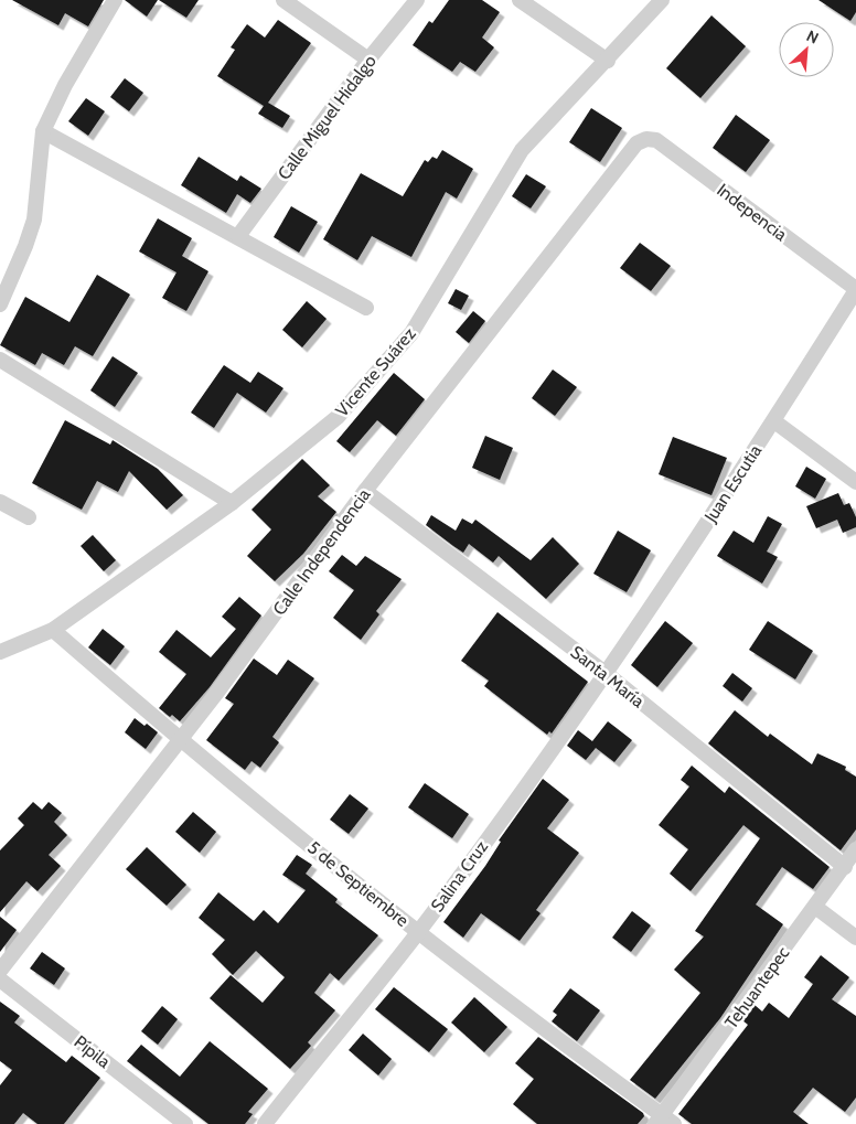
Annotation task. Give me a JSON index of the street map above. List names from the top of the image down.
{
  "streets": {
    "street": [
      "Calle Miguel Hidalgo",
      "Indepencia",
      "Vicente Suárez",
      "Juan Escutia",
      "Calle Independencia",
      "Santa María",
      "Salina Cruz",
      "5 de Septiembre",
      "Tehuantepec",
      "Pípila"
    ]
  },
  "crossings": [
    ["Indepencia", "Juan Escutia"],
    ["Indepencia", "Calle Independencia"],
    ["Vicente Suárez", "5 de Septiembre"],
    ["Juan Escutia", "Santa María"],
    ["Juan Escutia", "Salina Cruz"],
    ["Calle Independencia", "Santa María"],
    ["Calle Independencia", "5 de Septiembre"],
    ["Santa María", "Salina Cruz"],
    ["Santa María", "Tehuantepec"],
    ["Salina Cruz", "5 de Septiembre"],
    ["5 de Septiembre", "Tehuantepec"]
  ],
  "north": "top right"
}
